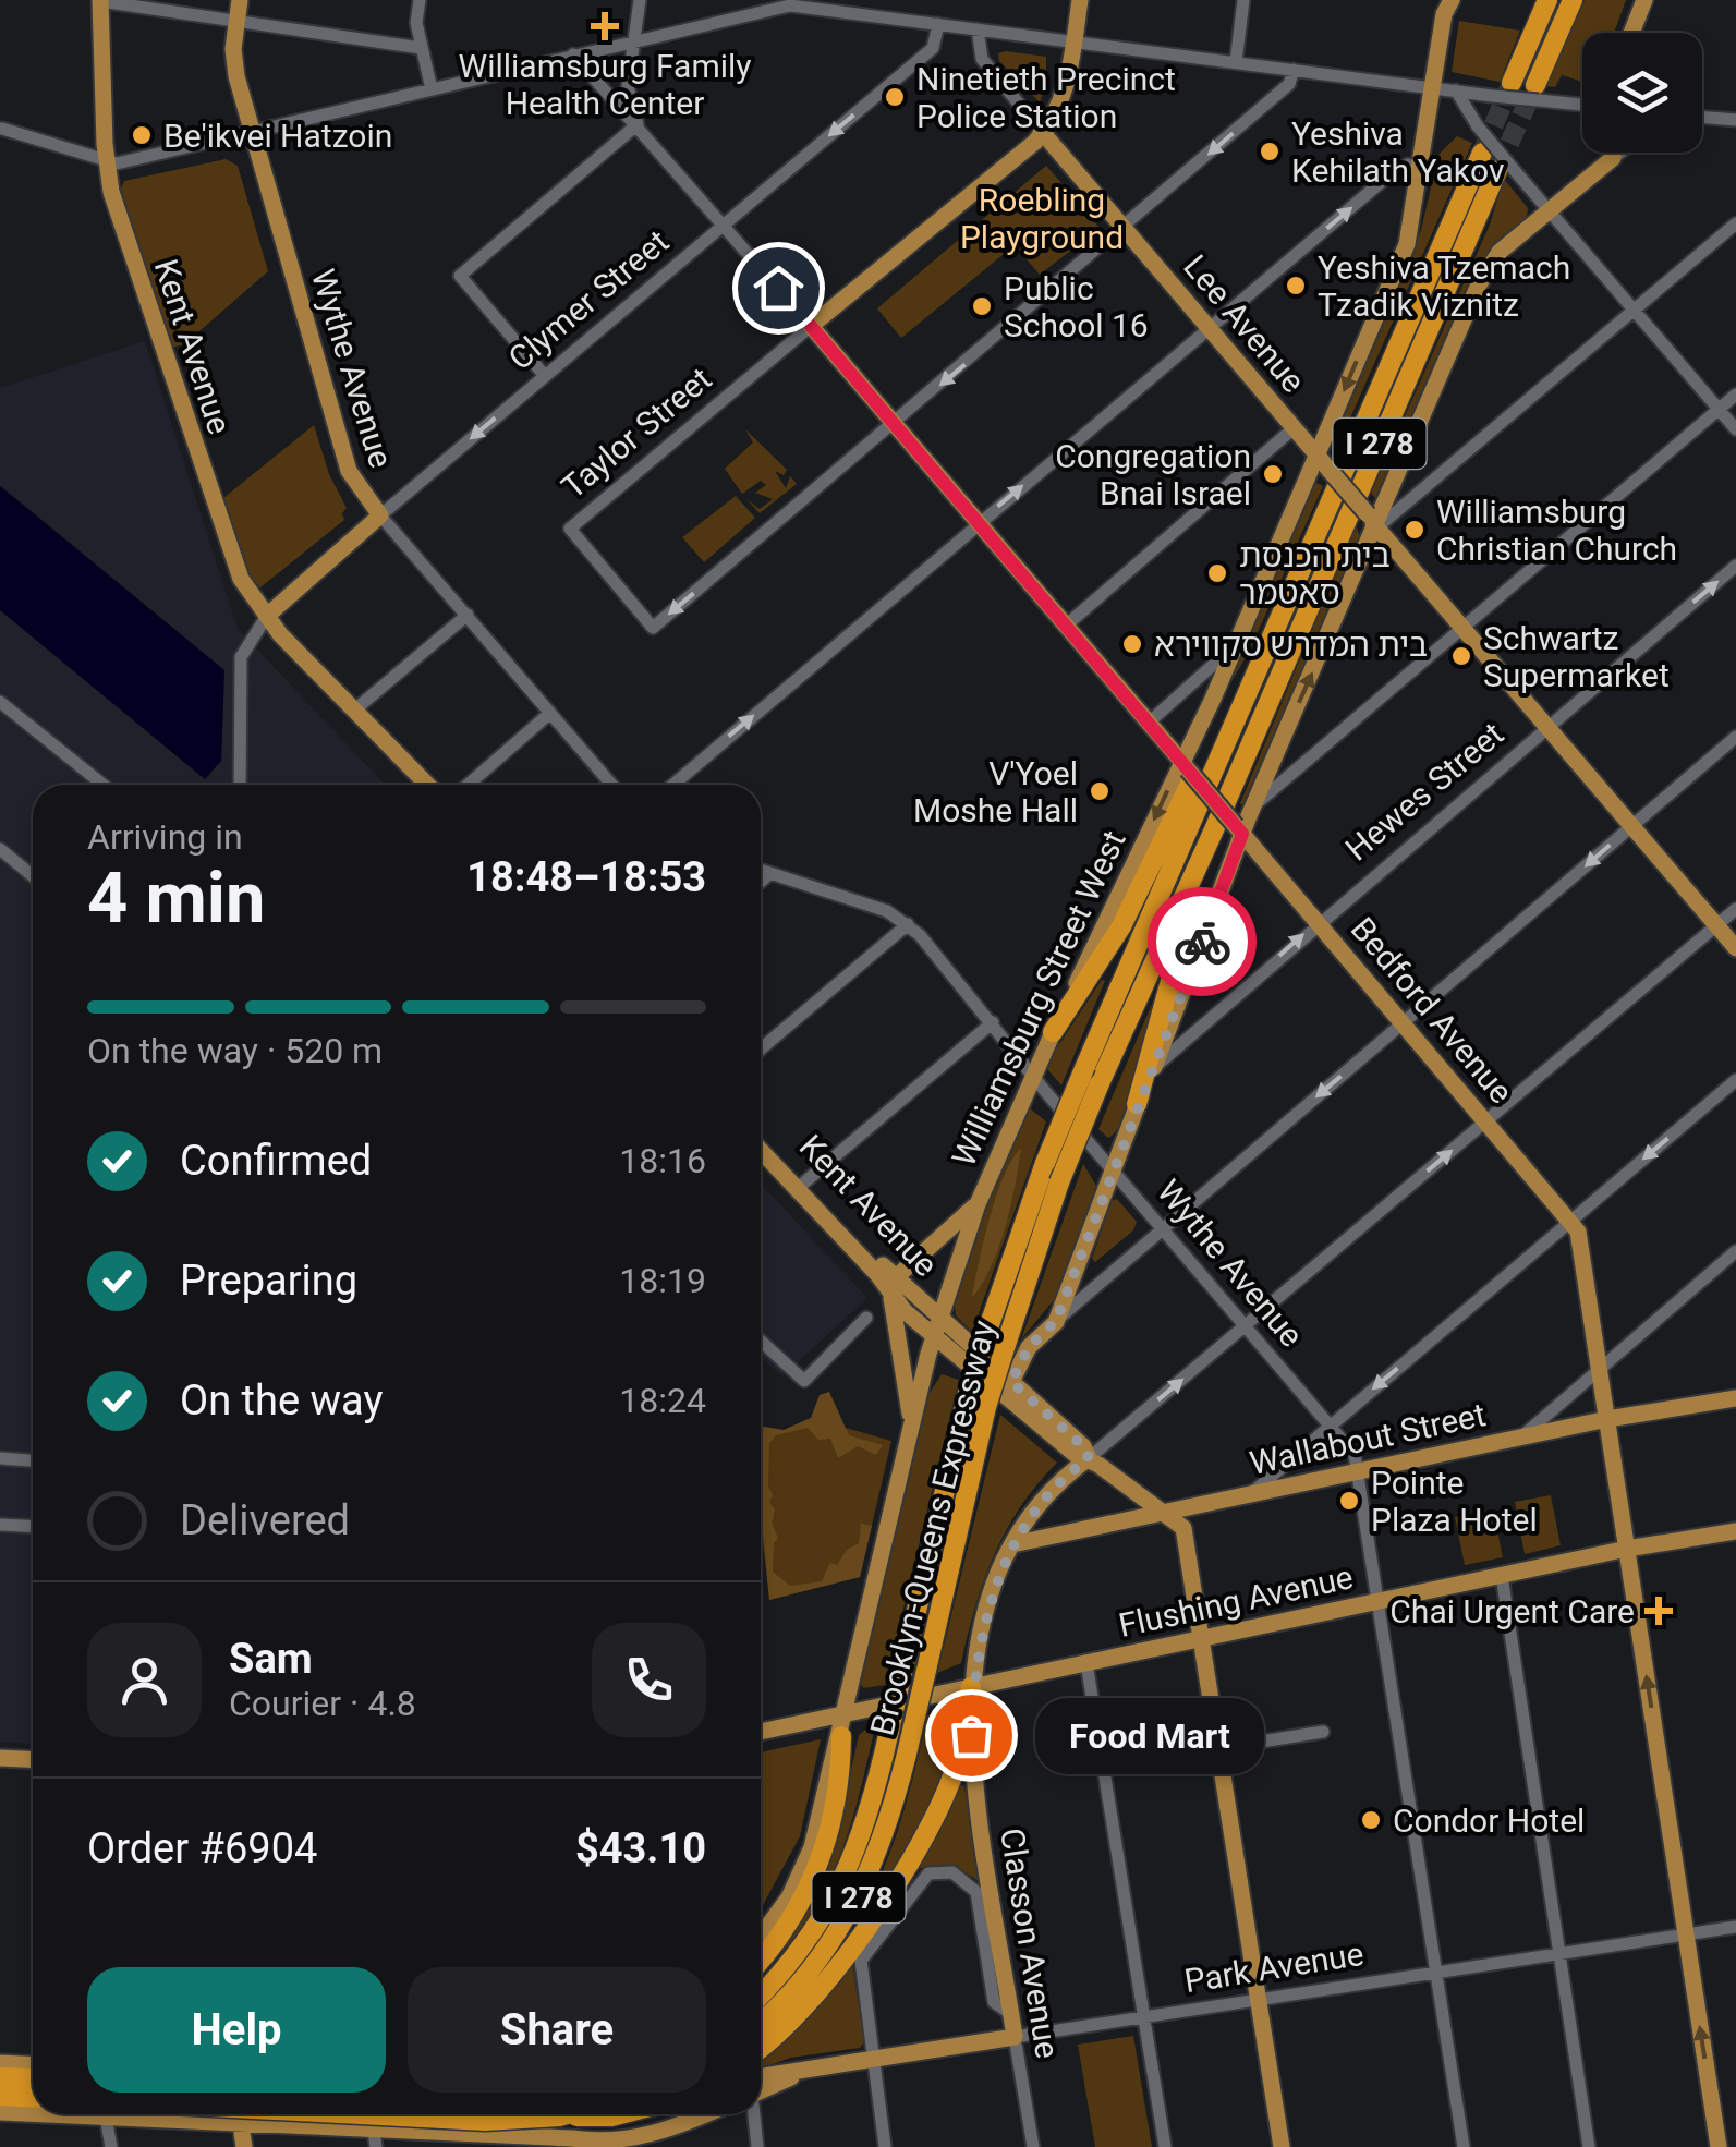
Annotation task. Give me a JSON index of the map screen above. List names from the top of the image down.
{
  "streets": {
    "highway": ["I 278", "Brooklyn-Queens Expressway"],
    "main road": [
      "Clymer Street",
      "Lee Avenue",
      "Kent Avenue",
      "Wythe Avenue",
      "Taylor Street",
      "Williamsburg Street West",
      "Bedford Avenue",
      "Wallabout Street",
      "Flushing Avenue",
      "Classon Avenue",
      "Park Avenue"
    ],
    "street": ["Hewes Street"]
  },
  "crossings": [
    ["Clymer Street", "Kent Avenue"],
    ["Clymer Street", "Wythe Avenue"],
    ["Clymer Street", "Bedford Avenue"],
    ["Lee Avenue", "Taylor Street"],
    ["Lee Avenue", "Hewes Street"],
    ["Lee Avenue", "Williamsburg Street West"],
    ["Kent Avenue", "Williamsburg Street West"],
    ["Kent Avenue", "Wallabout Street"],
    ["Kent Avenue", "Flushing Avenue"],
    ["Kent Avenue", "Classon Avenue"],
    ["Kent Avenue", "Park Avenue"],
    ["Wythe Avenue", "Williamsburg Street West"],
    ["Wythe Avenue", "Wallabout Street"],
    ["Taylor Street", "Bedford Avenue"],
    ["Hewes Street", "Bedford Avenue"],
    ["Williamsburg Street West", "Bedford Avenue"],
    ["Williamsburg Street West", "Flushing Avenue"],
    ["Bedford Avenue", "Wallabout Street"],
    ["Bedford Avenue", "Brooklyn-Queens Expressway"],
    ["Bedford Avenue", "Flushing Avenue"],
    ["Bedford Avenue", "Park Avenue"],
    ["Wallabout Street", "Classon Avenue"],
    ["Flushing Avenue", "Classon Avenue"],
    ["Classon Avenue", "Park Avenue"]
  ],
  "one_way": ["Clymer Street", "Hewes Street"],
  "parks": ["Roebling Playground"],
  "places": {
    "health": ["Williamsburg Family Health Center", "Chai Urgent Care"],
    "other": [
      "Ninetieth Precinct Police Station",
      "Be'ikvei Hatzoin",
      "Yeshiva Kehilath Yakov",
      "Yeshiva Tzemach Tzadik Viznitz",
      "Public School 16",
      "Congregation Bnai Israel",
      "Williamsburg Christian Church",
      "בית הכנסת סאטמר",
      "בית המדרש סקווירא",
      "Schwartz Supermarket",
      "V'Yoel Moshe Hall",
      "Pointe Plaza Hotel",
      "Food Mart",
      "Condor Hotel"
    ]
  },
  "page": {
    "heading": ["4 min", "Arriving in", "18:48–18:53"],
    "panel": [
      "Sam",
      "Courier · 4.8",
      "Order #6904",
      "$43.10"
    ],
    "bar": "On the way · 520 m",
    "list": [
      ["Confirmed", "18:16"],
      ["Preparing", "18:19"],
      ["On the way", "18:24"],
      "Delivered"
    ],
    "bubble": "Food Mart",
    "buttons": ["Help", "Share"]
  }
}
